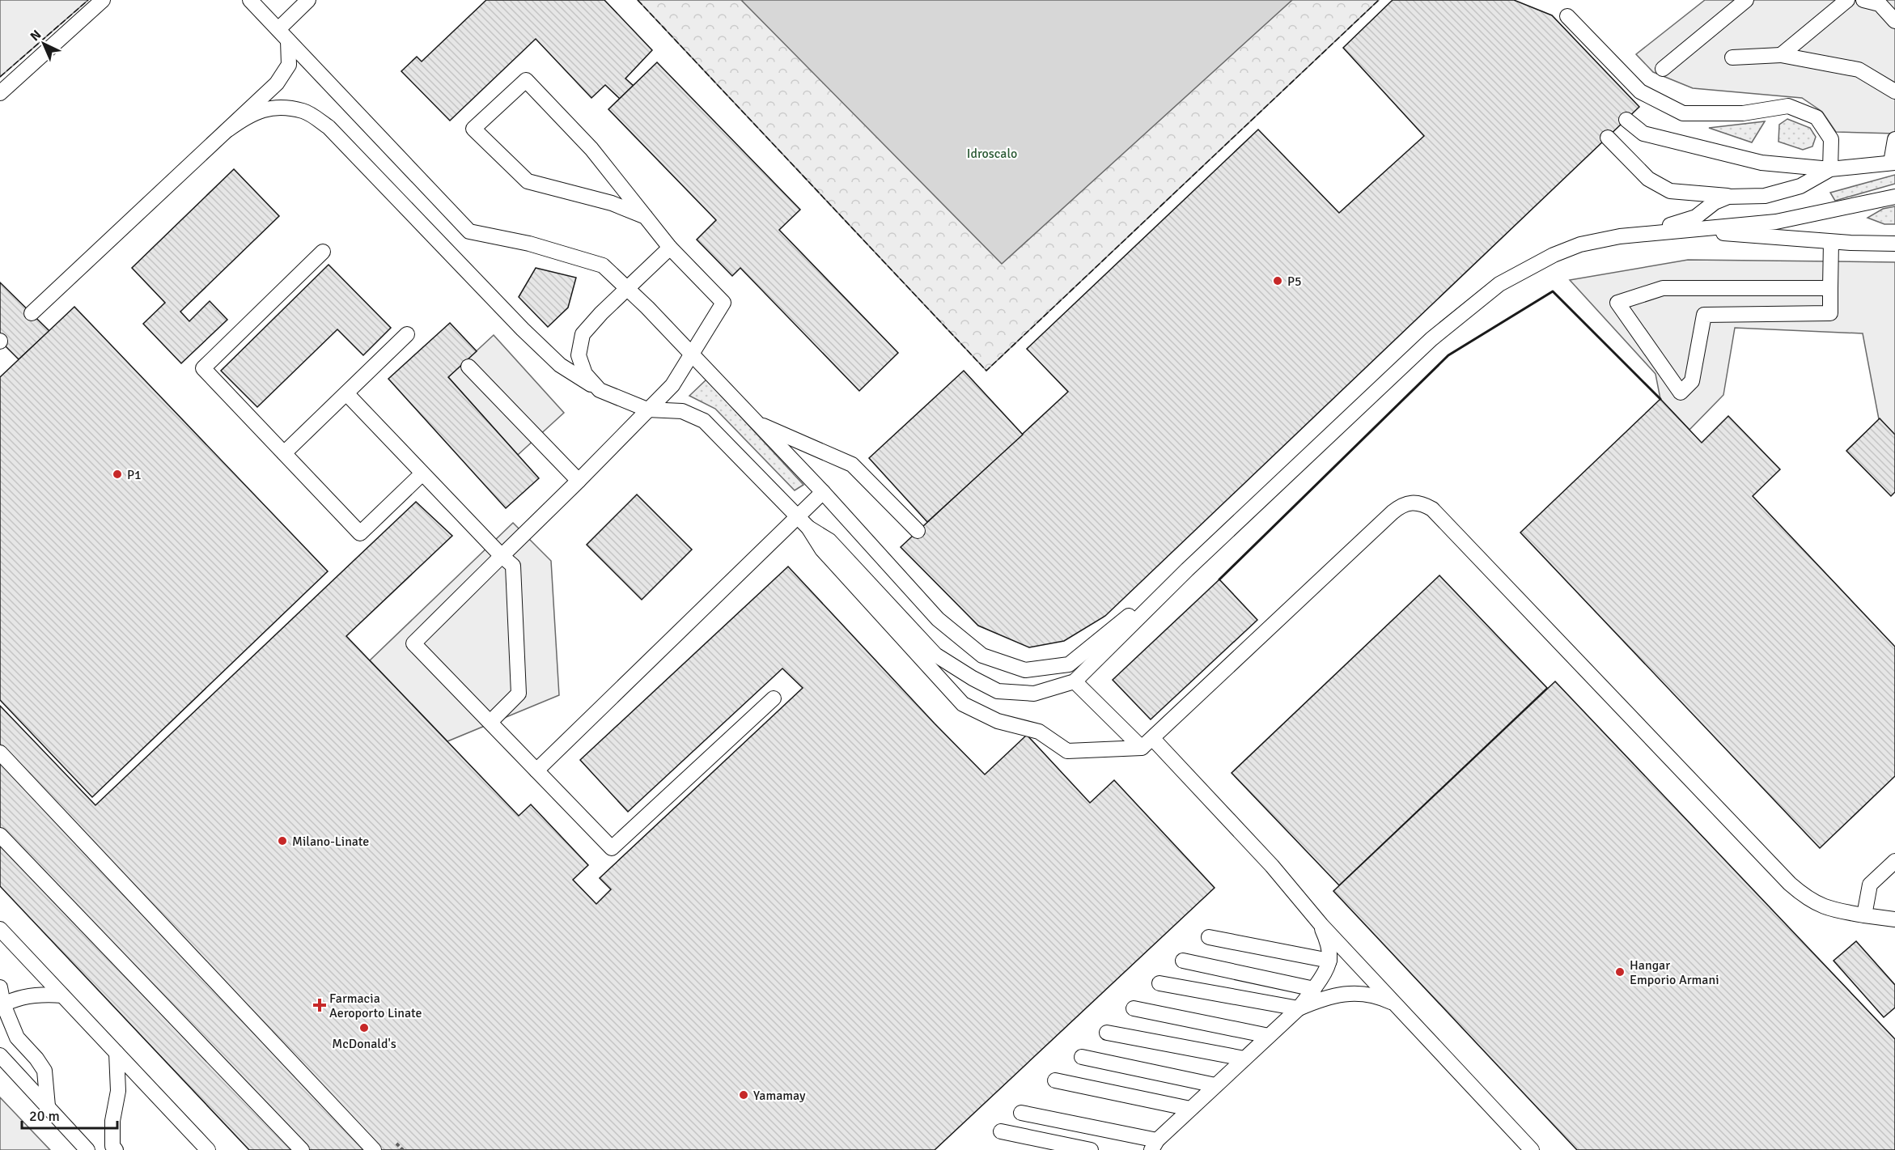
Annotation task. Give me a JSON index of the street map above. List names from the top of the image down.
{
  "parks": ["Idroscalo"],
  "places": {
    "other": [
      "P5",
      "P1",
      "Milano-Linate",
      "Hangar Emporio Armani",
      "McDonald's",
      "Yamamay"
    ],
    "health": ["Farmacia Aeroporto Linate"]
  },
  "scale_bar": "20 m",
  "north": "top left"
}
